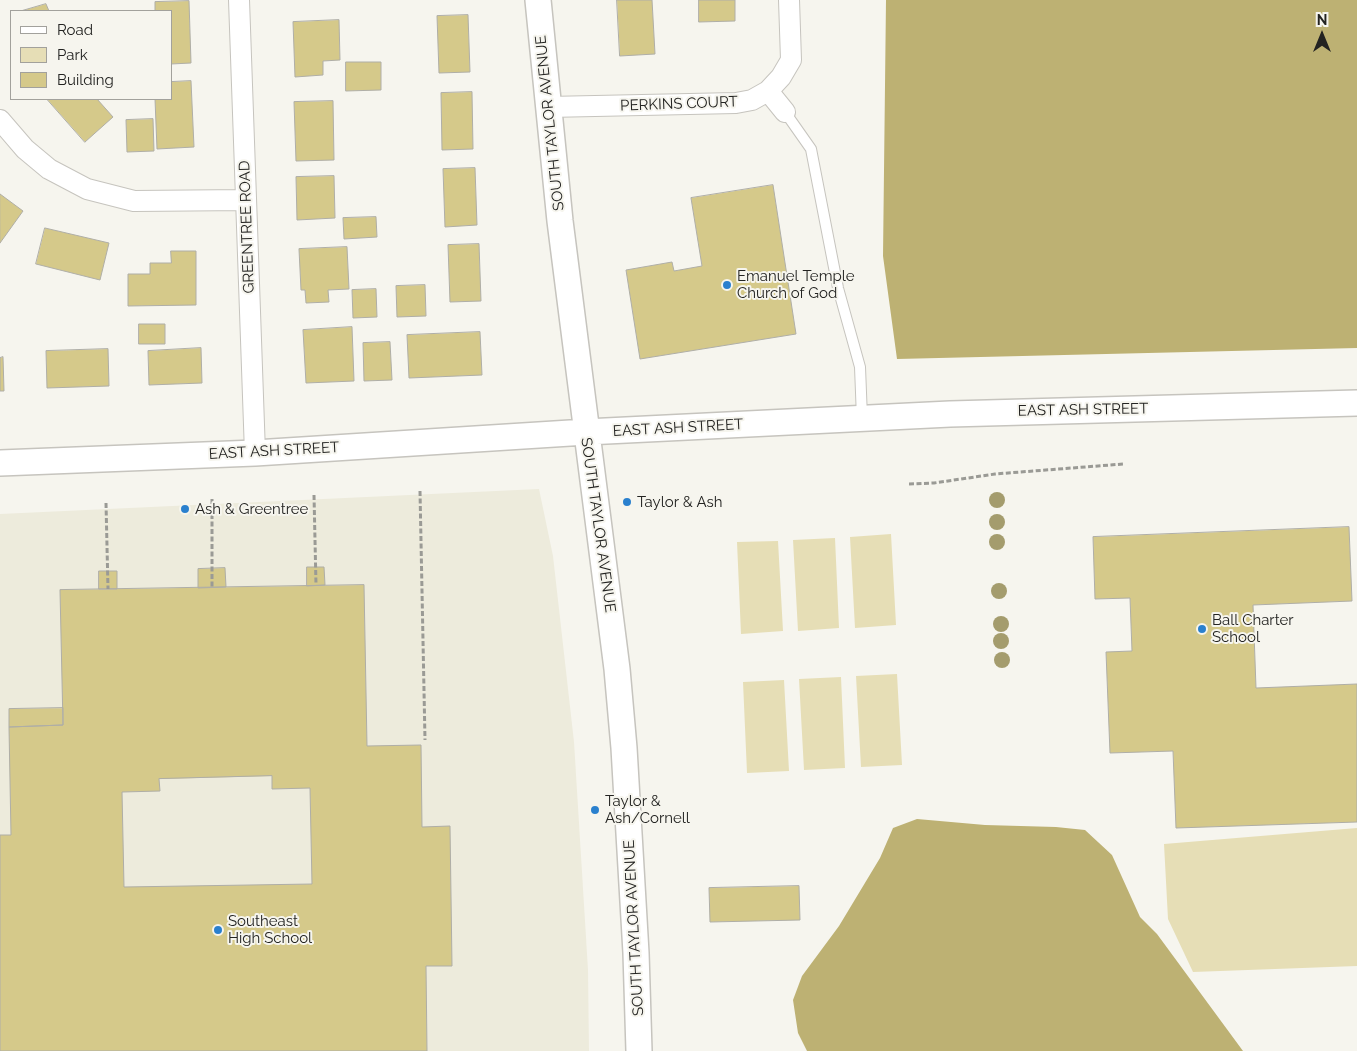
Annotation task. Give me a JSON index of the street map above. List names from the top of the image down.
{
  "streets": {
    "street": [
      "PERKINS COURT",
      "SOUTH TAYLOR AVENUE",
      "GREENTREE ROAD",
      "EAST ASH STREET"
    ]
  },
  "crossings": [
    ["PERKINS COURT", "SOUTH TAYLOR AVENUE"],
    ["SOUTH TAYLOR AVENUE", "EAST ASH STREET"],
    ["GREENTREE ROAD", "EAST ASH STREET"]
  ],
  "places": [
    "Emanuel Temple Church of God",
    "Taylor & Ash",
    "Ash & Greentree",
    "Ball Charter School",
    "Taylor & Ash/Cornell",
    "Southeast High School"
  ],
  "legend": ["Road", "Park", "Building"],
  "north": "top"
}
